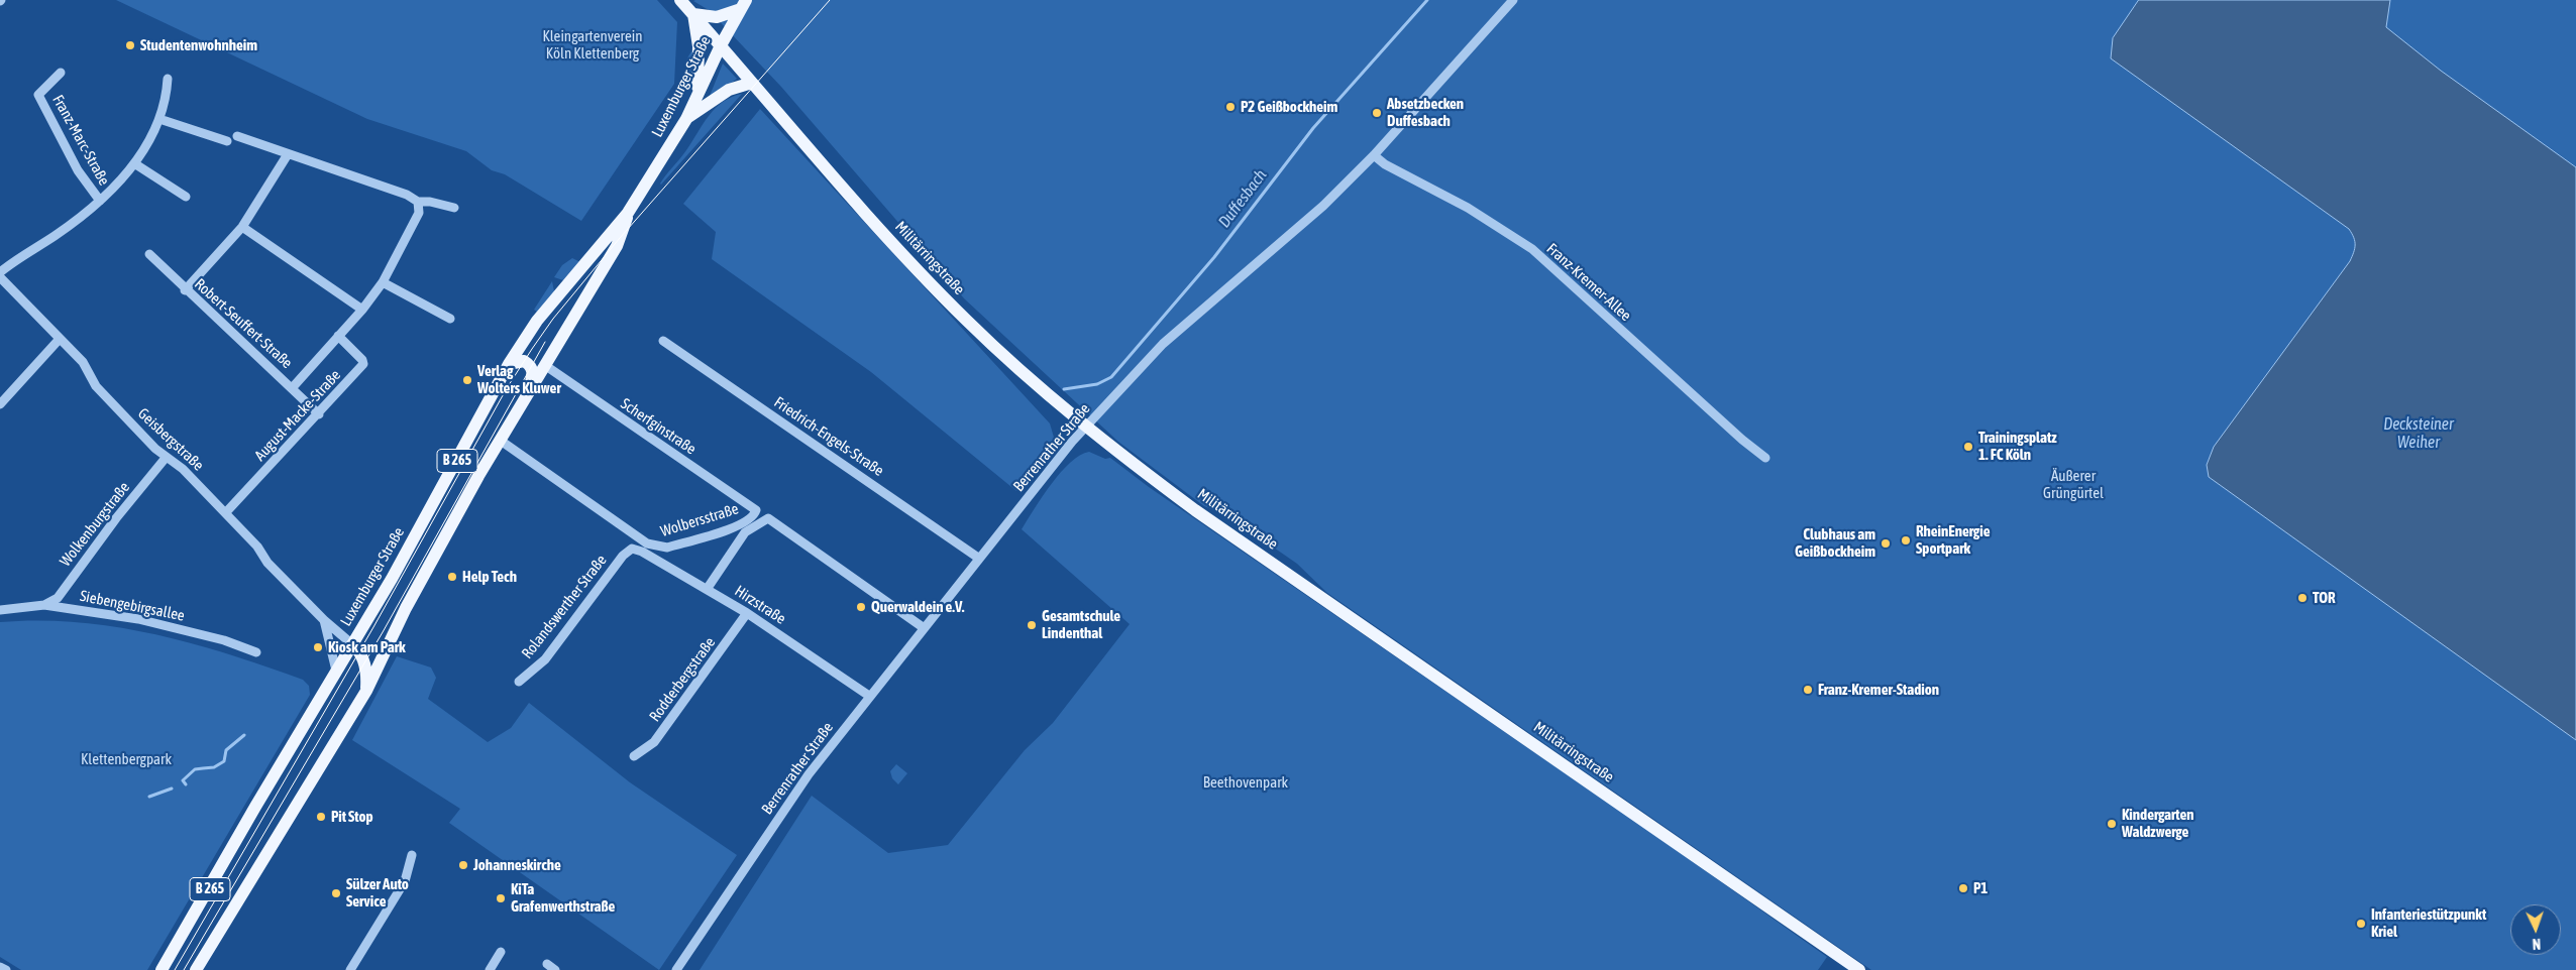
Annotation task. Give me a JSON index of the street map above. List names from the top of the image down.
{
  "streets": {
    "main road": ["Luxemburger Straße", "Militärringstraße", "B 265"],
    "street": [
      "Franz-Marc-Straße",
      "Franz-Kremer-Allee",
      "Robert-Seuffert-Straße",
      "August-Macke-Straße",
      "Scherfginstraße",
      "Friedrich-Engels-Straße",
      "Geisbergstraße",
      "Berrenrather Straße",
      "Wolbersstraße",
      "Wolkenburgstraße",
      "Hirzstraße",
      "Siebengebirgsallee",
      "Rolandswerther Straße",
      "Rodderbergstraße"
    ]
  },
  "crossings": [
    ["Luxemburger Straße", "Militärringstraße"],
    ["Luxemburger Straße", "Scherfginstraße"],
    ["Luxemburger Straße", "Geisbergstraße"],
    ["Luxemburger Straße", "Wolbersstraße"],
    ["Militärringstraße", "Berrenrather Straße"],
    ["Franz-Kremer-Allee", "Berrenrather Straße"],
    ["Robert-Seuffert-Straße", "August-Macke-Straße"],
    ["August-Macke-Straße", "Geisbergstraße"],
    ["Scherfginstraße", "Wolbersstraße"],
    ["Friedrich-Engels-Straße", "Berrenrather Straße"],
    ["Geisbergstraße", "Wolkenburgstraße"],
    ["Berrenrather Straße", "Wolbersstraße"],
    ["Berrenrather Straße", "Hirzstraße"],
    ["Wolbersstraße", "Hirzstraße"],
    ["Wolkenburgstraße", "Siebengebirgsallee"],
    ["Hirzstraße", "Rolandswerther Straße"],
    ["Hirzstraße", "Rodderbergstraße"]
  ],
  "water": ["Duffesbach", "Decksteiner Weiher"],
  "parks": [
    "Kleingartenverein Köln Klettenberg",
    "Äußerer Grüngürtel",
    "Klettenbergpark",
    "Beethovenpark"
  ],
  "places": [
    "Studentenwohnheim",
    "P2 Geißbockheim",
    "Absetzbecken Duffesbach",
    "Verlag Wolters Kluwer",
    "Trainingsplatz 1. FC Köln",
    "RheinEnergie Sportpark",
    "Clubhaus am Geißbockheim",
    "Help Tech",
    "TOR",
    "Querwaldein e.V.",
    "Gesamtschule Lindenthal",
    "Kiosk am Park",
    "Franz-Kremer-Stadion",
    "Pit Stop",
    "Kindergarten Waldzwerge",
    "Johanneskirche",
    "P1",
    "Sülzer Auto Service",
    "KiTa Grafenwerthstraße",
    "Infanteriestützpunkt Kriel"
  ],
  "north": "bottom"
}
